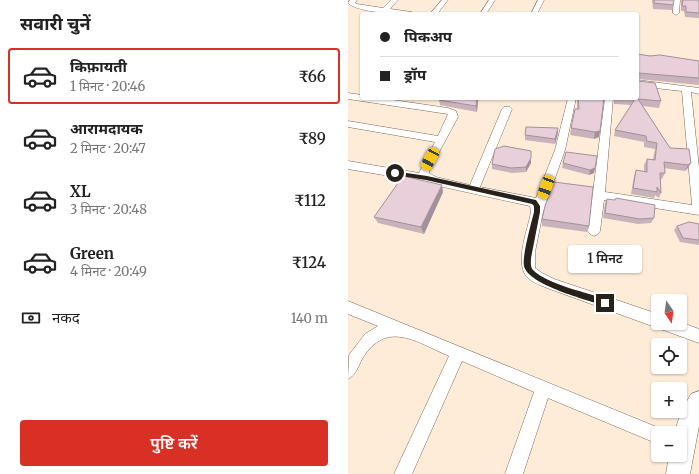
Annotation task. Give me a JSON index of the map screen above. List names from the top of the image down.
{
  "north": "bottom",
  "page": {
    "heading": "सवारी चुनें",
    "banner": ["पिकअप", "ड्रॉप"],
    "list": [
      {
        "name": "किफ़ायती",
        "note": "1 मिनट · 20:46",
        "value": "₹66"
      },
      {
        "name": "आरामदायक",
        "note": "2 मिनट · 20:47",
        "value": "₹89"
      },
      {
        "name": "XL",
        "note": "3 मिनट · 20:48",
        "value": "₹112"
      },
      {
        "name": "Green",
        "note": "4 मिनट · 20:49",
        "value": "₹124"
      }
    ],
    "bubble": "1 मिनट",
    "map_buttons": ["+", "−"],
    "pay": ["नकद", "140 m"],
    "buttons": "पुष्टि करें"
  }
}
